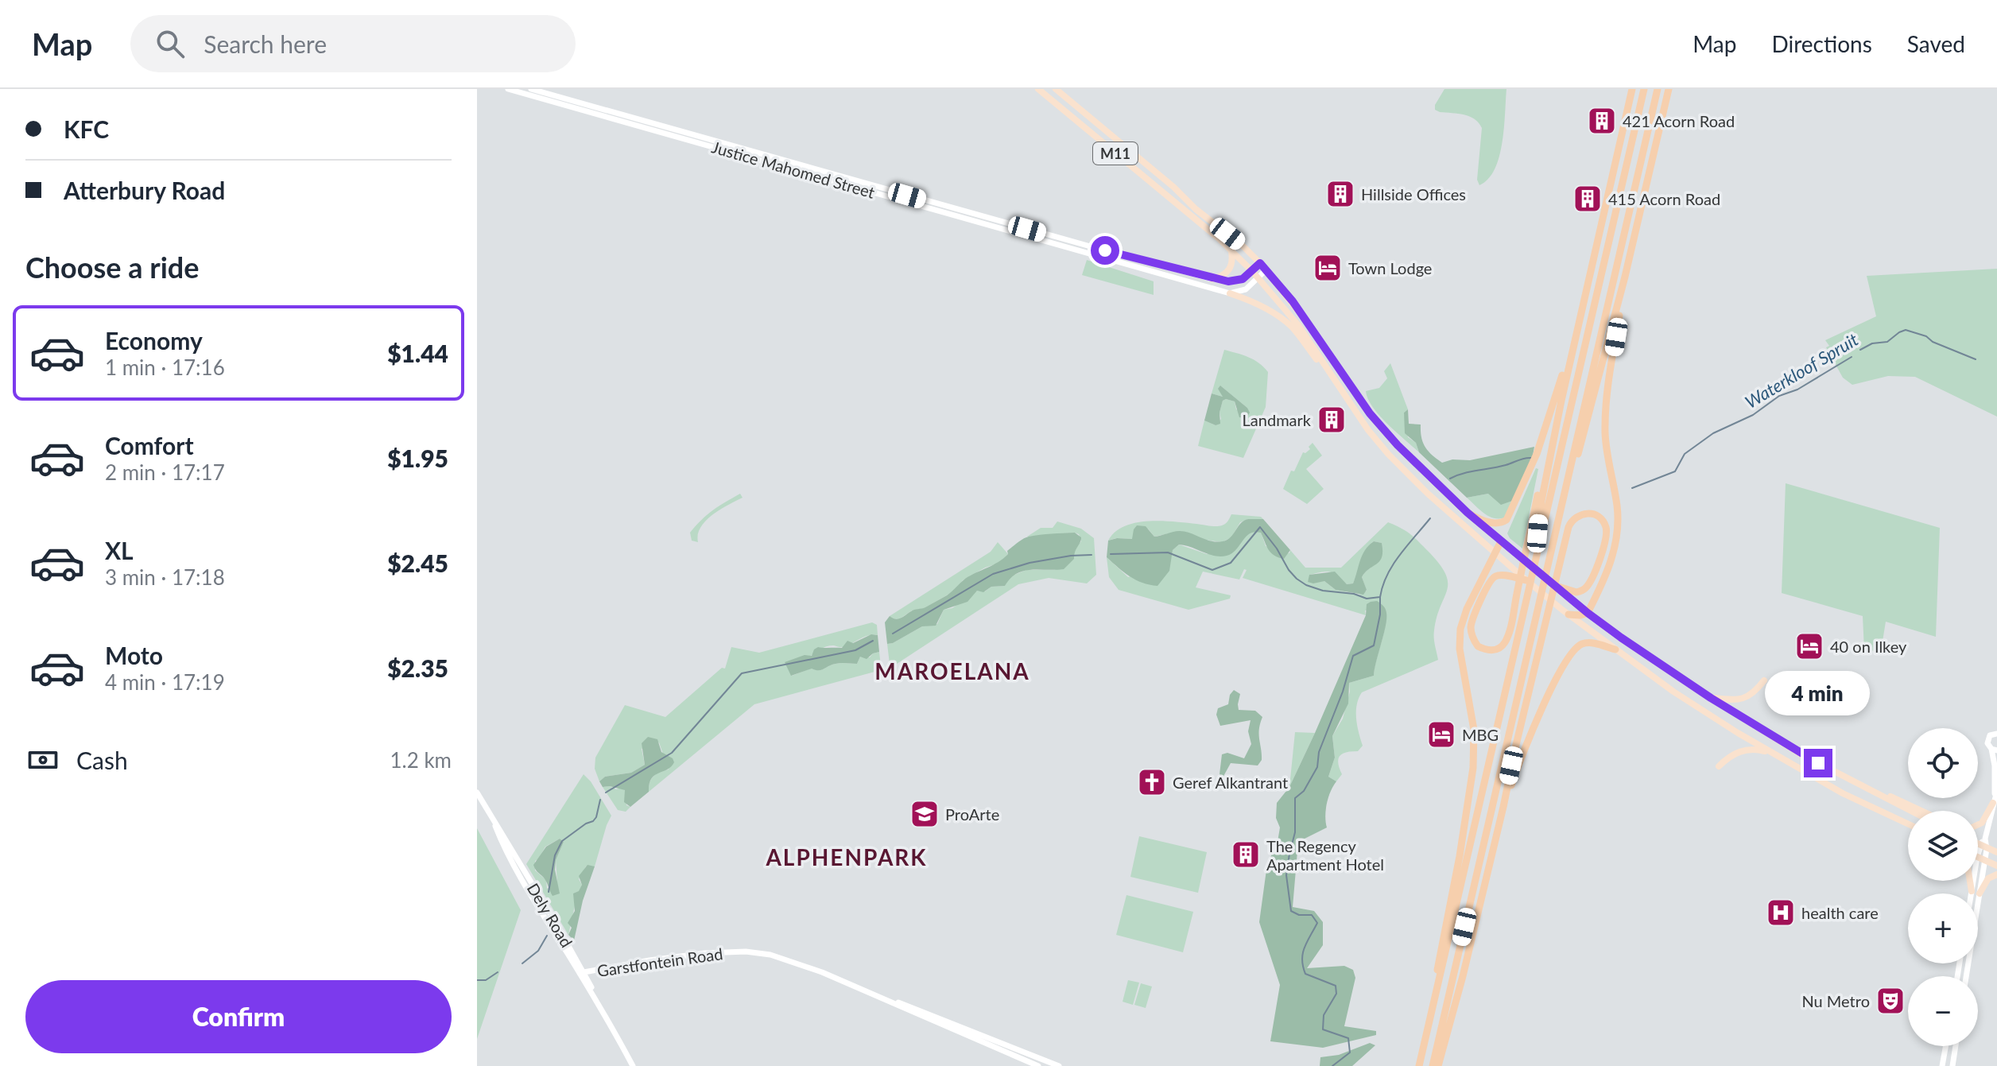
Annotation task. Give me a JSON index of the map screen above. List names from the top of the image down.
{
  "streets": {
    "main road": [
      "M11",
      "Justice Mahomed Street",
      "Dely Road",
      "Garstfontein Road"
    ]
  },
  "crossings": [
    ["M11", "Justice Mahomed Street"],
    ["Dely Road", "Garstfontein Road"]
  ],
  "districts": ["MAROELANA", "ALPHENPARK"],
  "water": ["Waterkloof Spruit"],
  "places": {
    "building": [
      "421 Acorn Road",
      "Hillside Offices",
      "415 Acorn Road",
      "Landmark",
      "The Regency Apartment Hotel"
    ],
    "hotel": ["Town Lodge", "40 on Ilkey", "MBG"],
    "church": ["Geref Alkantrant"],
    "school or university": ["ProArte"],
    "hospital": ["health care"],
    "theatre": ["Nu Metro"]
  },
  "page": {
    "header": "Map",
    "search": "Search here",
    "nav": ["Map", "Directions", "Saved"],
    "banner": ["KFC", "Atterbury Road"],
    "heading": "Choose a ride",
    "list": [
      {
        "name": "Economy",
        "note": "1 min · 17:16",
        "value": "$1.44"
      },
      {
        "name": "Comfort",
        "note": "2 min · 17:17",
        "value": "$1.95"
      },
      {
        "name": "XL",
        "note": "3 min · 17:18",
        "value": "$2.45"
      },
      {
        "name": "Moto",
        "note": "4 min · 17:19",
        "value": "$2.35"
      }
    ],
    "bubble": "4 min",
    "pay": ["Cash", "1.2 km"],
    "map_buttons": ["+", "−"],
    "buttons": "Confirm"
  }
}
